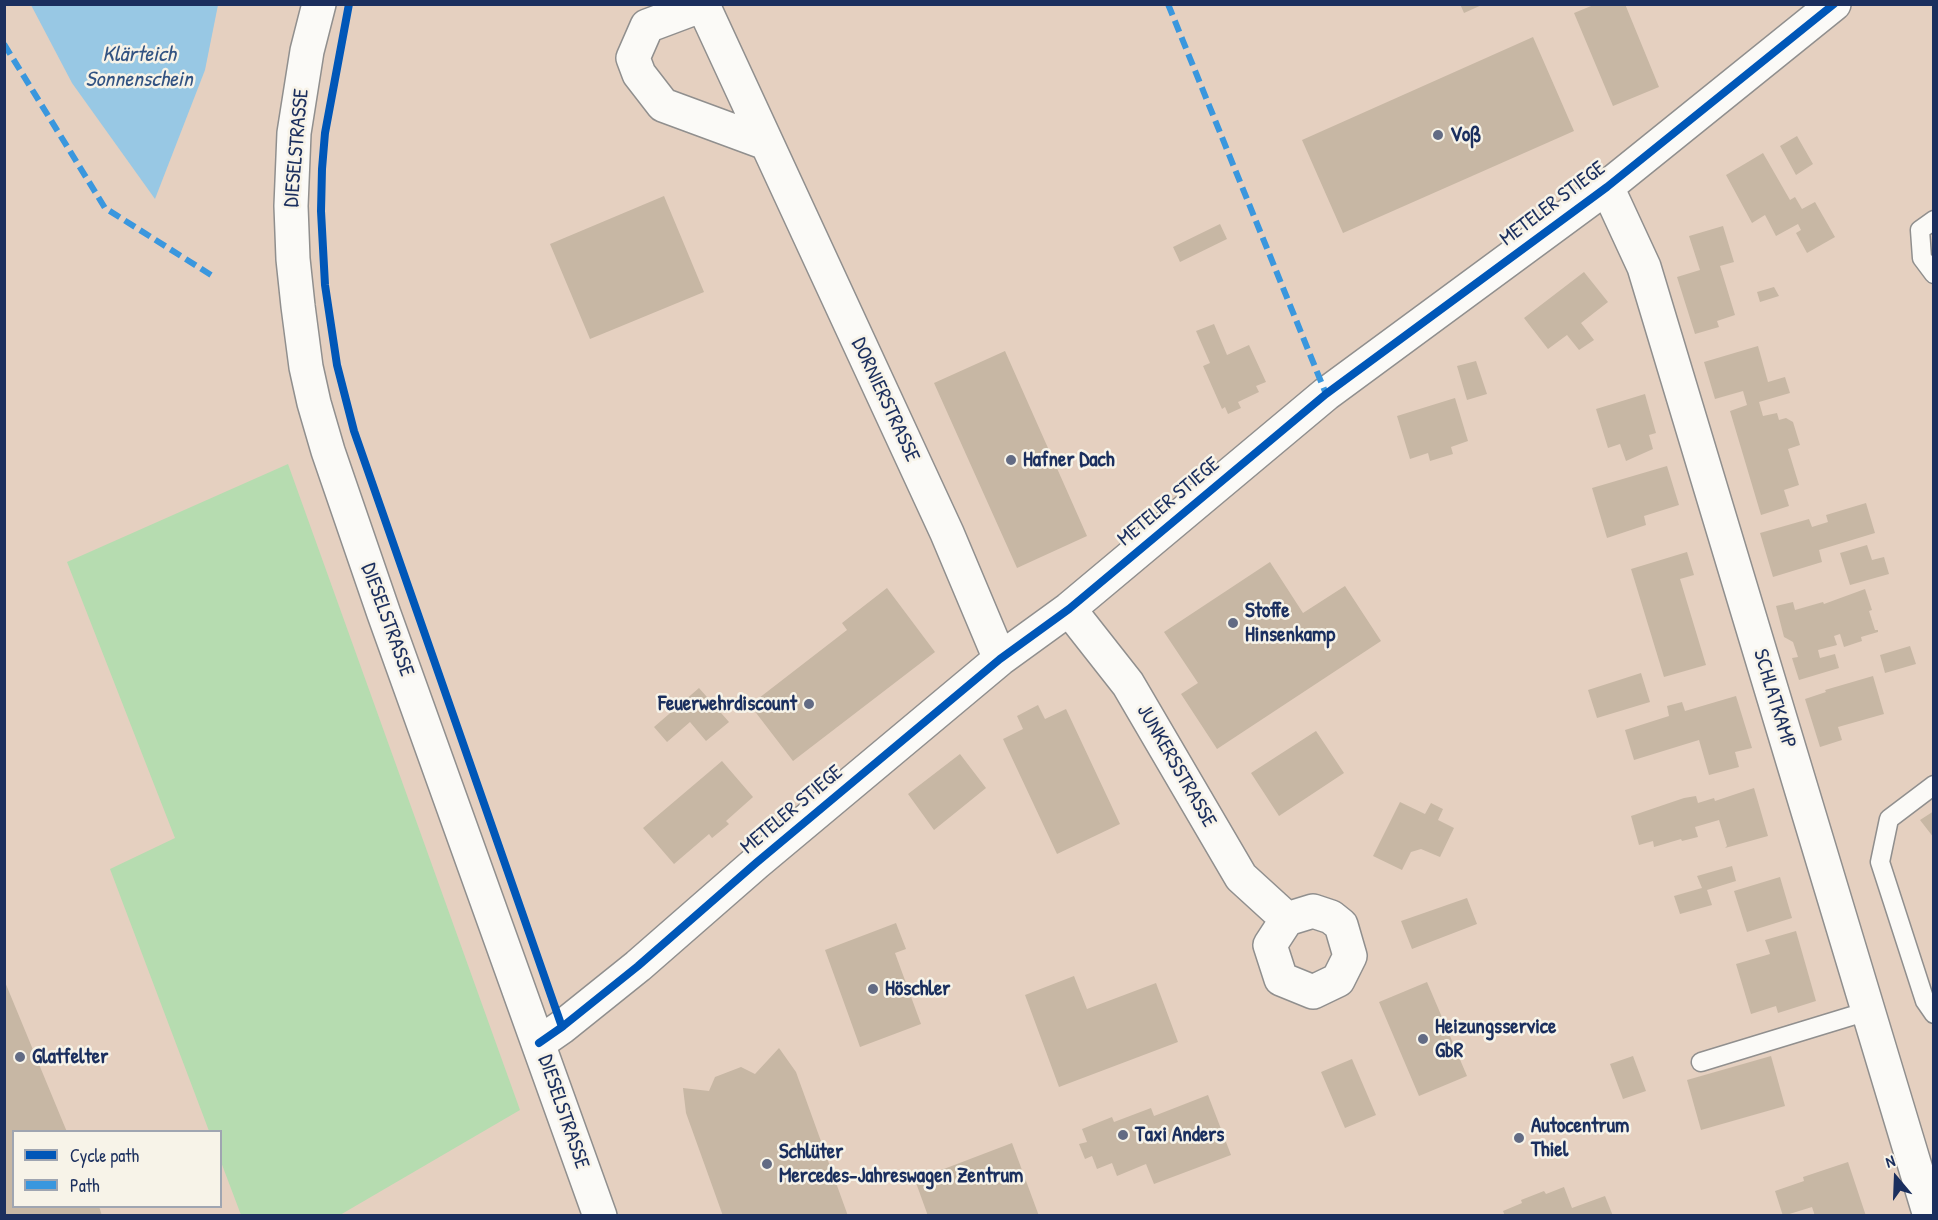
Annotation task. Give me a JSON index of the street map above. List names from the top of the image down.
{
  "streets": {
    "street": [
      "DIESELSTRASSE",
      "METELER STIEGE",
      "DORNIERSTRASSE",
      "SCHLATKAMP",
      "JUNKERSSTRASSE"
    ]
  },
  "crossings": [
    ["DIESELSTRASSE", "METELER STIEGE"],
    ["METELER STIEGE", "DORNIERSTRASSE"],
    ["METELER STIEGE", "SCHLATKAMP"],
    ["METELER STIEGE", "JUNKERSSTRASSE"]
  ],
  "water": ["Klärteich Sonnenschein"],
  "places": [
    "Voß",
    "Hafner Dach",
    "Stoffe Hinsenkamp",
    "Feuerwehrdiscount",
    "Höschler",
    "Heizungsservice GbR",
    "Glatfelter",
    "Taxi Anders",
    "Autocentrum Thiel",
    "Schlüter Mercedes-Jahreswagen Zentrum"
  ],
  "legend": ["Cycle path", "Path"],
  "north": "top"
}
